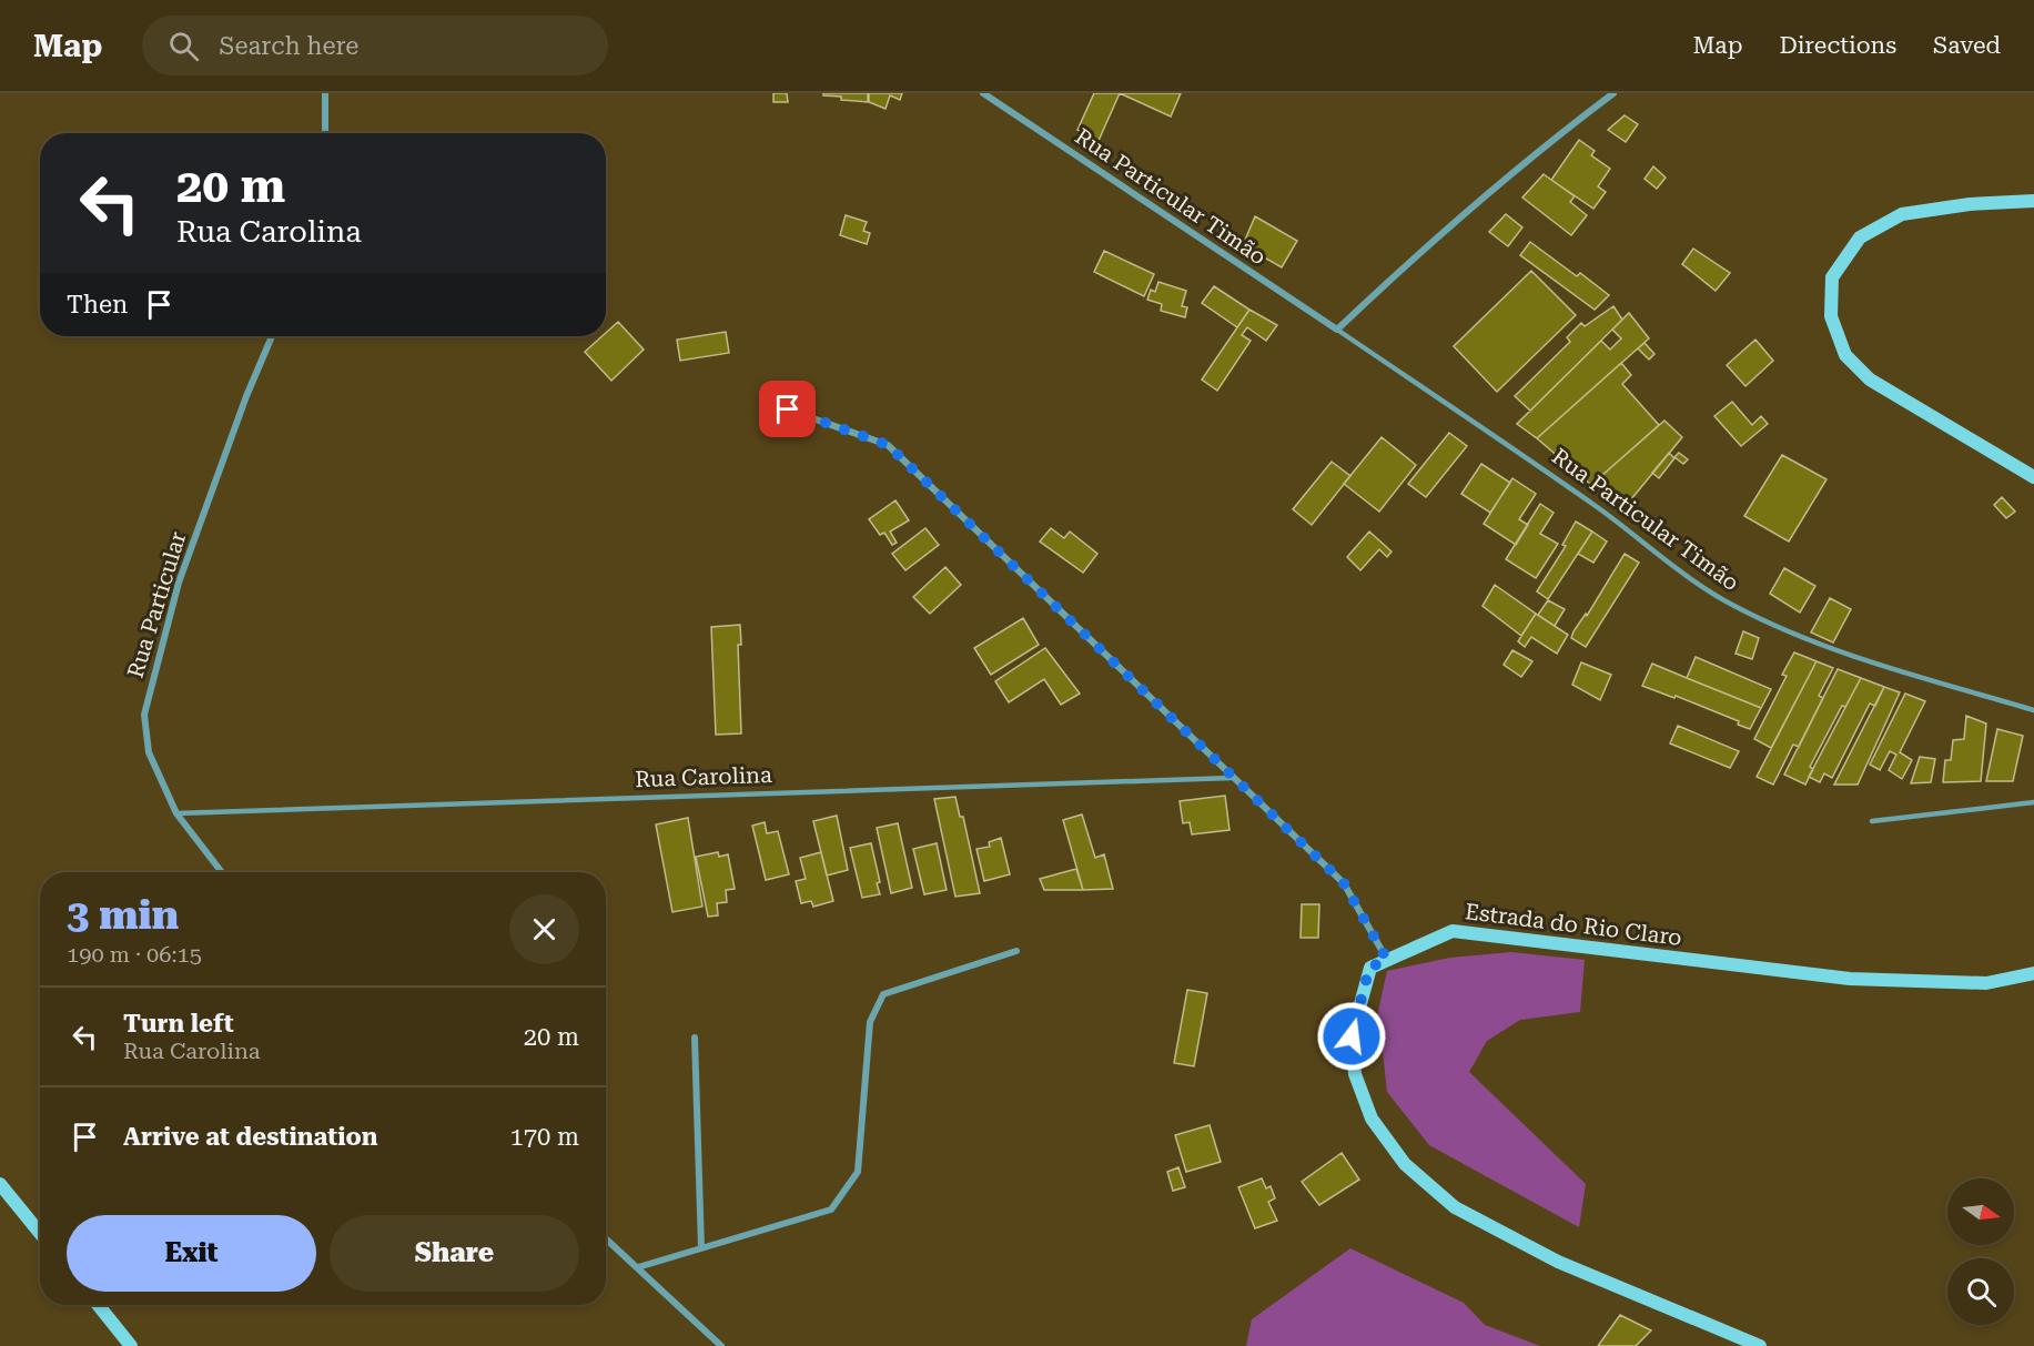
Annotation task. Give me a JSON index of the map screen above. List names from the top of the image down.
{
  "streets": {
    "main road": ["Estrada do Rio Claro"],
    "street": ["Rua Particular Timão", "Rua Particular"],
    "lane": ["Rua Carolina"]
  },
  "crossings": [
    ["Rua Particular", "Rua Carolina"]
  ],
  "north": "right",
  "page": {
    "header": "Map",
    "search": "Search here",
    "nav": ["Map", "Directions", "Saved"],
    "turn": ["20 m", "Rua Carolina"],
    "then": "Then",
    "heading": ["3 min", "190 m · 06:15"],
    "list": [
      {
        "name": "Turn left",
        "note": "Rua Carolina",
        "value": "20 m"
      },
      {
        "name": "Arrive at destination",
        "value": "170 m"
      }
    ],
    "buttons": ["Exit", "Share"]
  }
}
